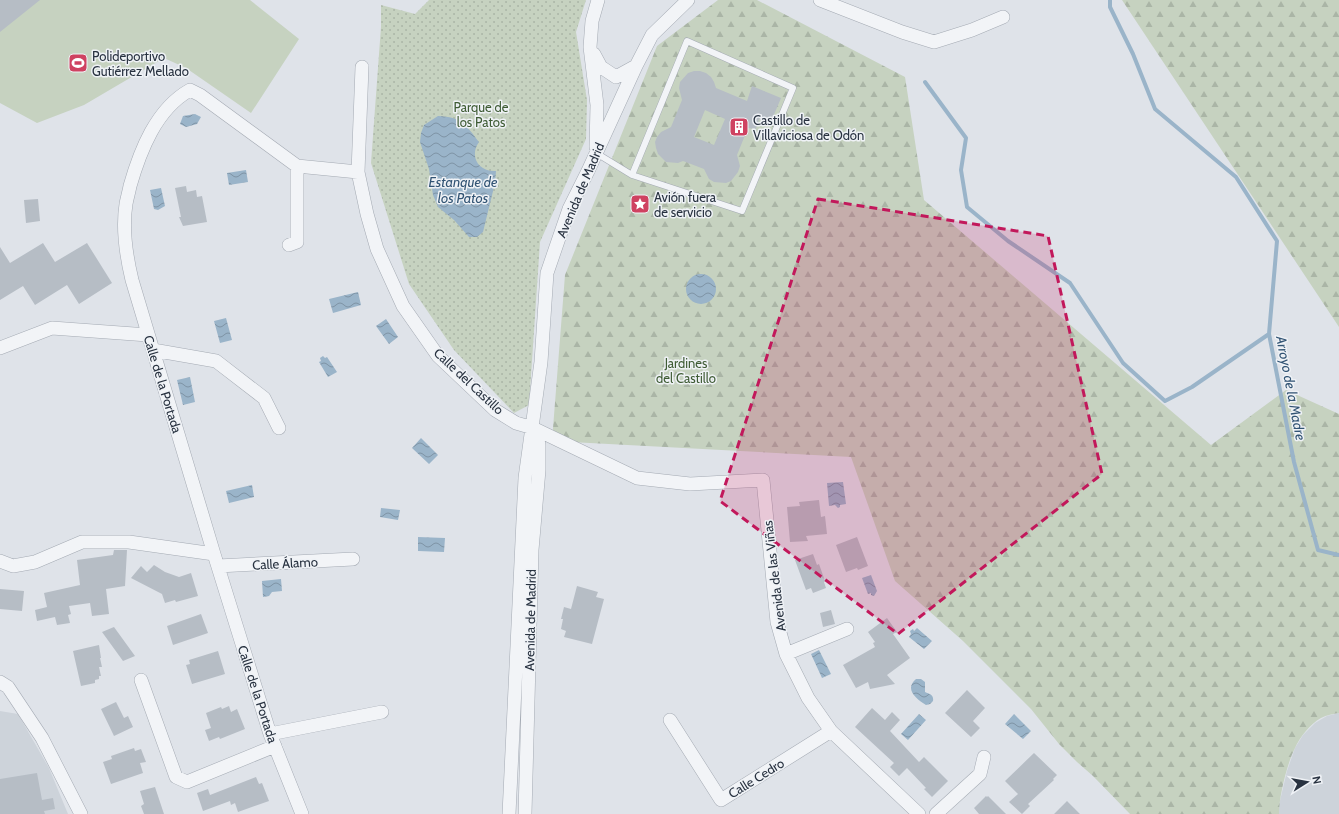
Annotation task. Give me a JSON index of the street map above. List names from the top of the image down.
{
  "streets": {
    "street": [
      "Avenida de Madrid",
      "Calle del Castillo",
      "Calle de la Portada",
      "Calle Álamo",
      "Avenida de las Viñas",
      "Calle Cedro"
    ]
  },
  "crossings": [
    ["Avenida de Madrid", "Calle del Castillo"],
    ["Calle del Castillo", "Avenida de las Viñas"],
    ["Calle de la Portada", "Calle Álamo"],
    ["Avenida de las Viñas", "Calle Cedro"]
  ],
  "water": ["Estanque de los Patos", "Arroyo de la Madre"],
  "parks": ["Parque de los Patos", "Jardines del Castillo"],
  "places": {
    "sports": ["Polideportivo Gutiérrez Mellado"],
    "building": ["Castillo de Villaviciosa de Odón"],
    "place": ["Avión fuera de servicio"]
  },
  "north": "right"
}
